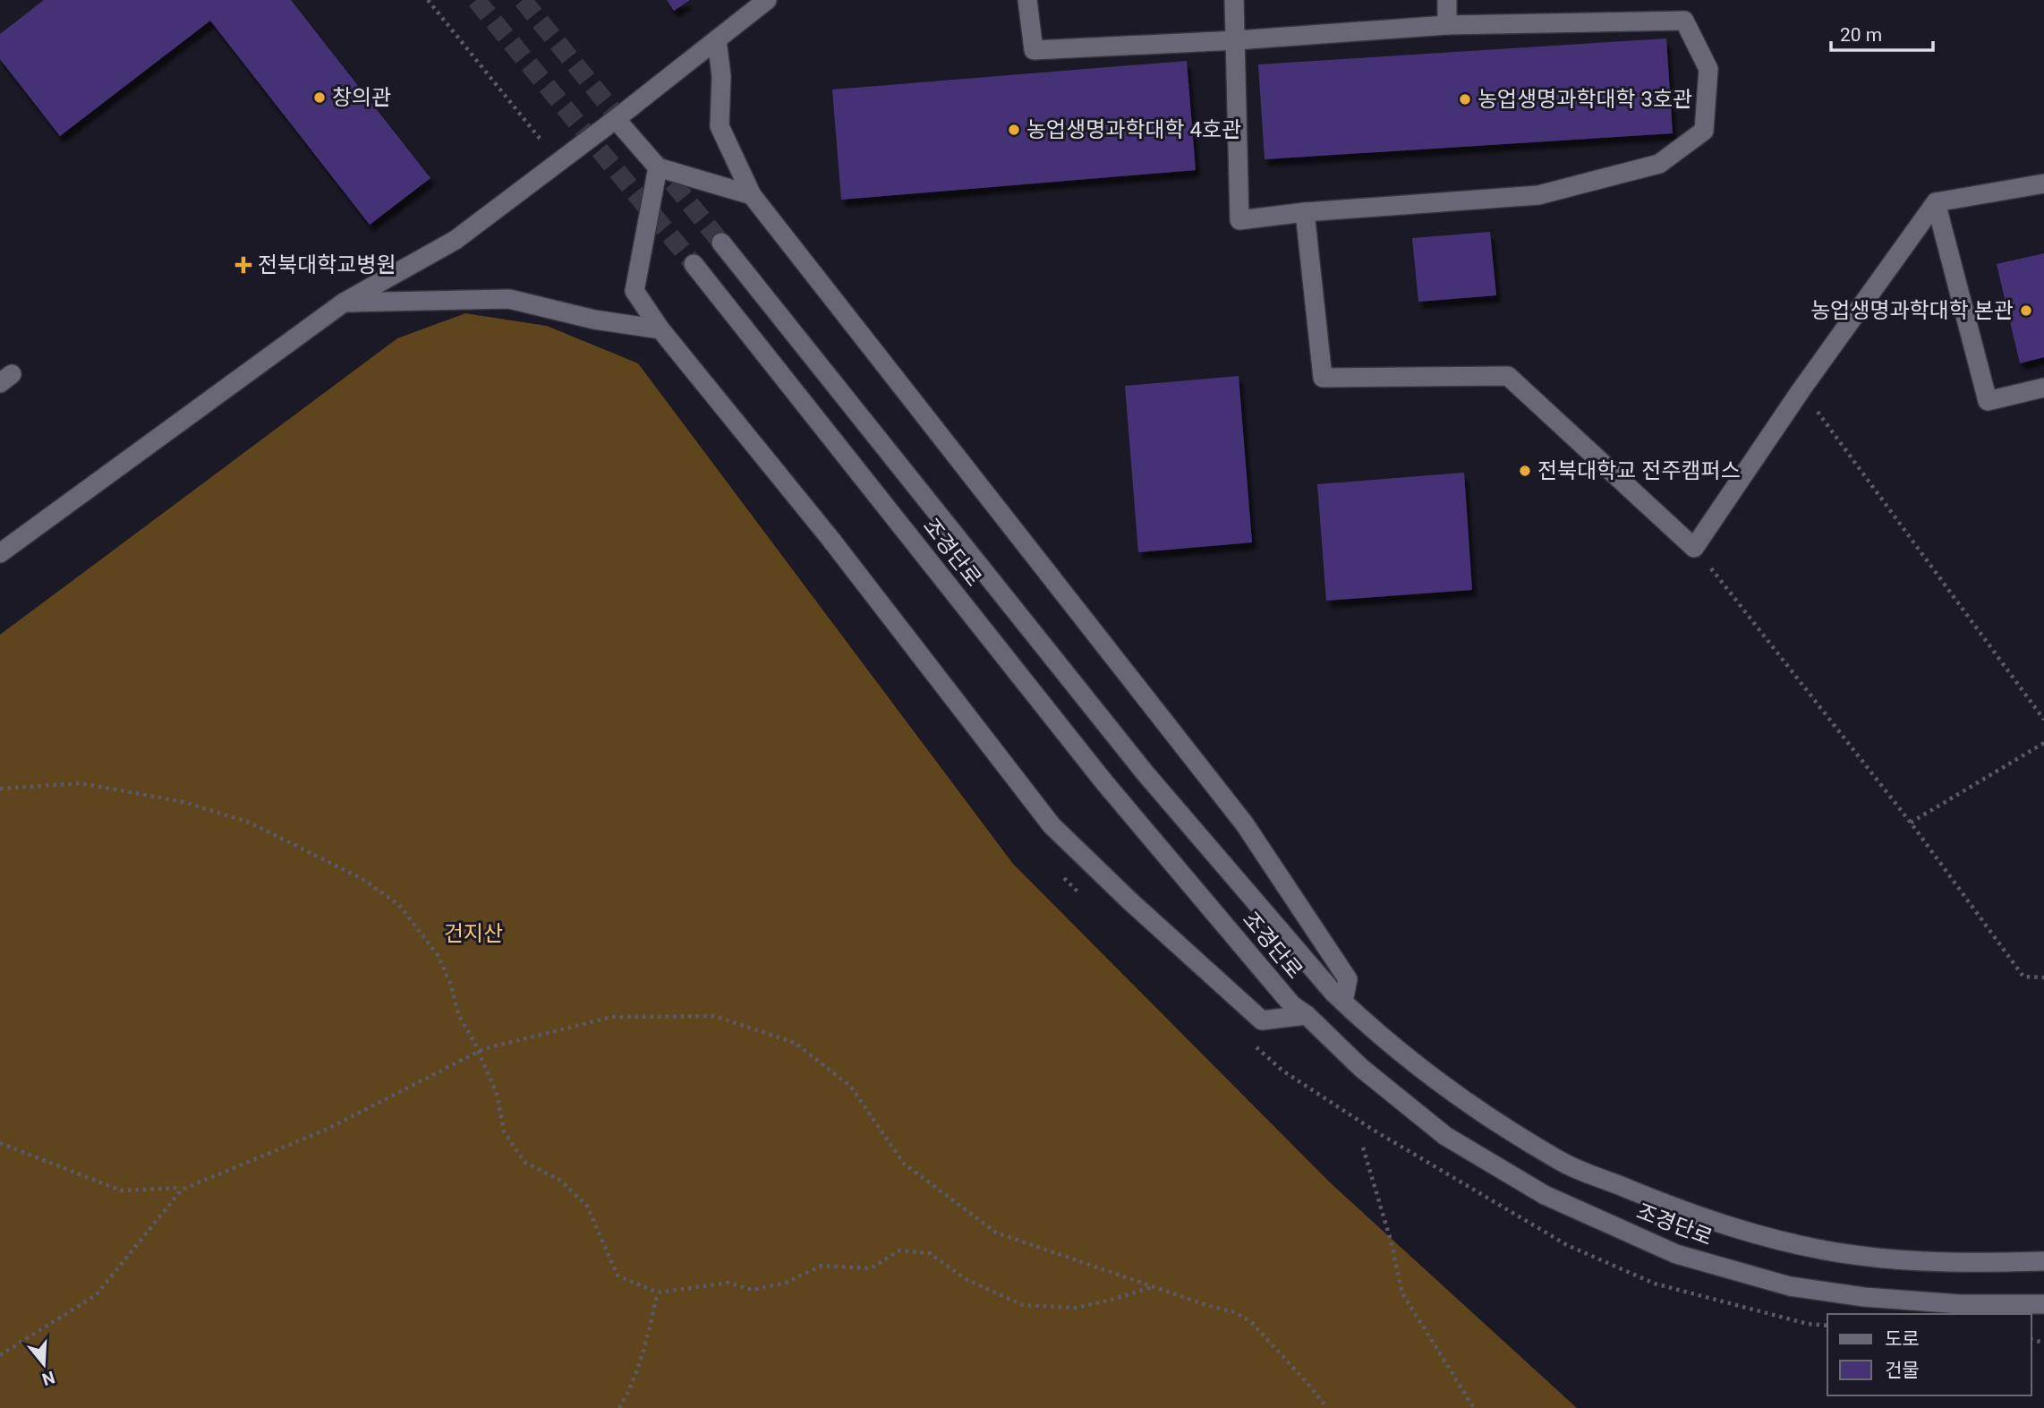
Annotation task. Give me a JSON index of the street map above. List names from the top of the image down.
{
  "streets": {
    "street": ["조경단로"]
  },
  "parks": ["건지산"],
  "places": {
    "other": [
      "창의관",
      "농업생명과학대학 3호관",
      "농업생명과학대학 4호관",
      "농업생명과학대학 본관",
      "전북대학교 전주캠퍼스"
    ],
    "health": ["전북대학교병원"]
  },
  "legend": ["도로", "건물"],
  "scale_bar": "20 m",
  "north": "bottom"
}
